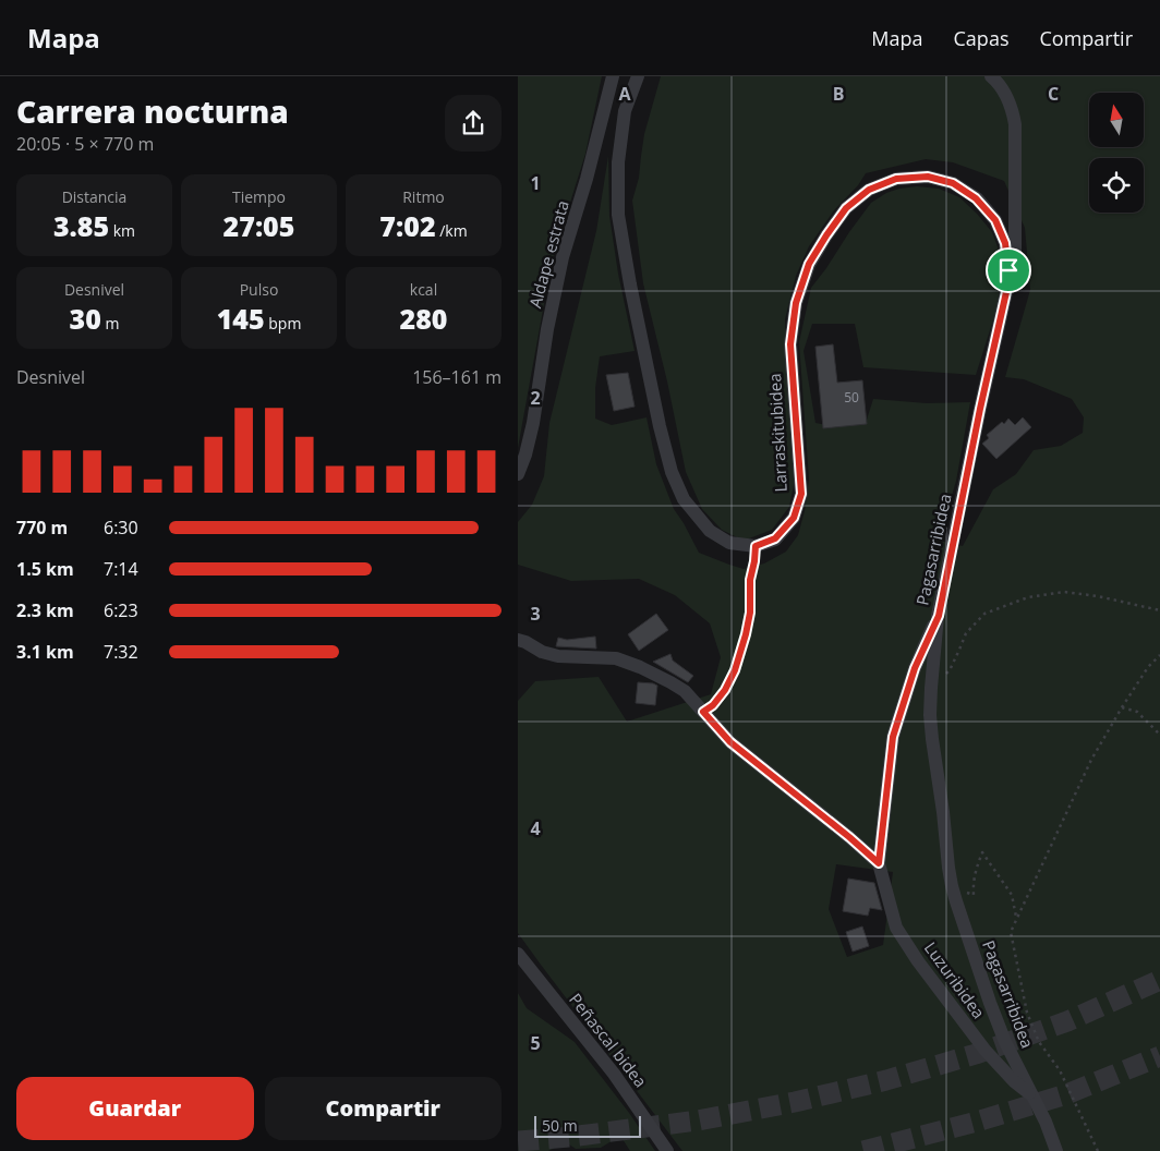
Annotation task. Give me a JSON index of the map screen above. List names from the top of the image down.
{
  "streets": {
    "street": [
      "Aldape estrata",
      "Larraskitubidea",
      "Pagasarribidea",
      "Luzuribidea",
      "Peñascal bidea"
    ]
  },
  "crossings": [
    ["Larraskitubidea", "Pagasarribidea"],
    ["Pagasarribidea", "Luzuribidea"]
  ],
  "house_numbers": ["50"],
  "scale_bar": "50 m",
  "north": "top",
  "page": {
    "header": "Mapa",
    "nav": ["Mapa", "Capas", "Compartir"],
    "heading": ["Carrera nocturna", "20:05 · 5 × 770 m"],
    "stats": [
      ["Distancia", "3.85 km"],
      ["Tiempo", "27:05"],
      ["Ritmo", "7:02 /km"],
      ["Desnivel", "30 m"],
      ["Pulso", "145 bpm"],
      ["kcal", "280"]
    ],
    "chart": ["Desnivel", "156–161 m"],
    "list": [
      {
        "name": "770 m",
        "note": "6:30"
      },
      {
        "name": "1.5 km",
        "note": "7:14"
      },
      {
        "name": "2.3 km",
        "note": "6:23"
      },
      {
        "name": "3.1 km",
        "note": "7:32"
      }
    ],
    "buttons": ["Guardar", "Compartir"],
    "scale": "50 m"
  },
  "grid": {
    "columns": ["A", "B", "C"],
    "rows": [
      "1",
      "2",
      "3",
      "4",
      "5"
    ]
  }
}
